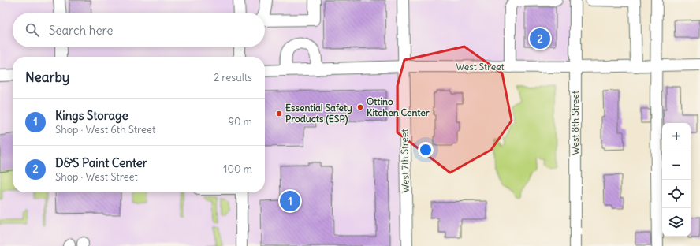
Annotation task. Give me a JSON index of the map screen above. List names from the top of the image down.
{
  "streets": {
    "street": ["West Street", "West 8th Street", "West 7th Street"]
  },
  "crossings": [
    ["West Street", "West 8th Street"],
    ["West Street", "West 7th Street"]
  ],
  "places": ["Ottino Kitchen Center", "Essential Safety Products (ESP)"],
  "page": {
    "search": "Search here",
    "pins": ["2", "1"],
    "heading": ["Nearby", "2 results"],
    "list": [
      {
        "mark": "1",
        "name": "Kings Storage",
        "note": "Shop · West 6th Street",
        "value": "90 m"
      },
      {
        "mark": "2",
        "name": "D&S Paint Center",
        "note": "Shop · West Street",
        "value": "100 m"
      }
    ],
    "map_buttons": ["+", "−"]
  }
}
